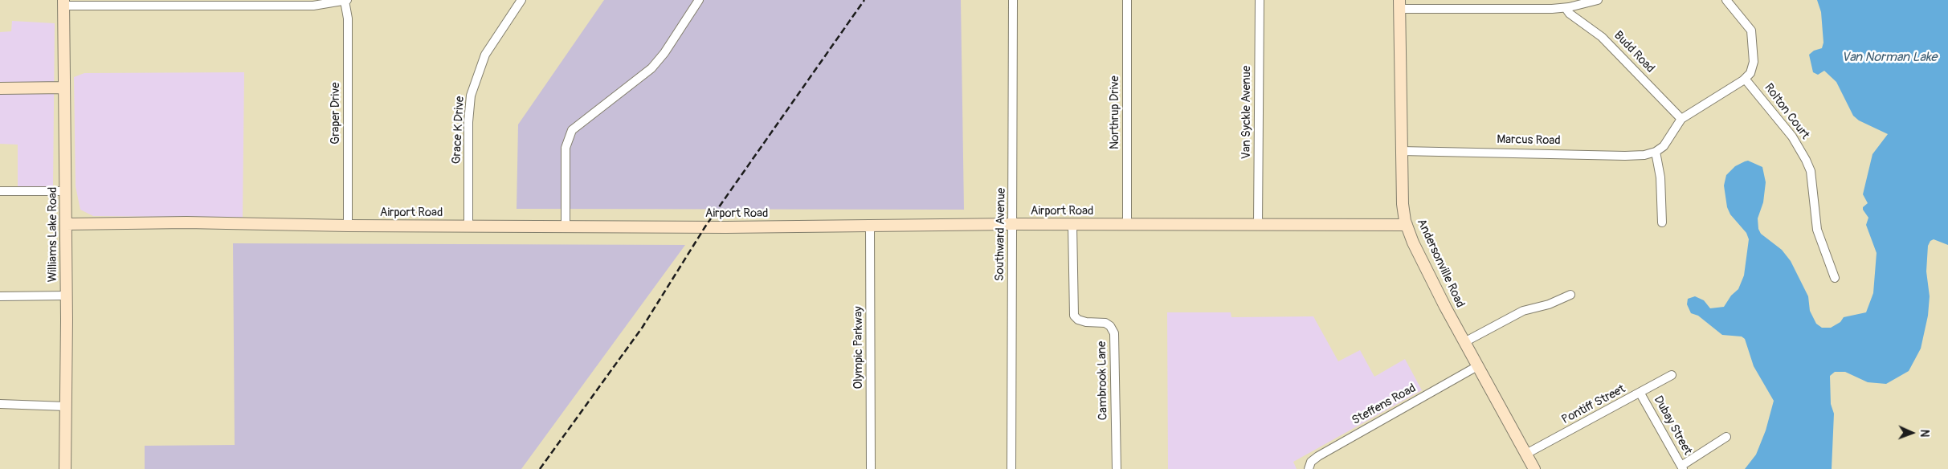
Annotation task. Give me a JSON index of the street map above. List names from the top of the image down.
{
  "streets": {
    "street": [
      "Budd Road",
      "Rolton Court",
      "Northrup Drive",
      "Van Syckle Avenue",
      "Graper Drive",
      "Grace K Drive",
      "Marcus Road",
      "Airport Road",
      "Williams Lake Road",
      "Southward Avenue",
      "Andersonville Road",
      "Olympic Parkway",
      "Cambrook Lane",
      "Steffens Road",
      "Pontiff Street",
      "Dubay Street"
    ]
  },
  "crossings": [
    ["Northrup Drive", "Airport Road"],
    ["Van Syckle Avenue", "Airport Road"],
    ["Graper Drive", "Airport Road"],
    ["Grace K Drive", "Airport Road"],
    ["Marcus Road", "Andersonville Road"],
    ["Airport Road", "Williams Lake Road"],
    ["Airport Road", "Southward Avenue"],
    ["Airport Road", "Andersonville Road"],
    ["Airport Road", "Olympic Parkway"],
    ["Airport Road", "Cambrook Lane"],
    ["Andersonville Road", "Steffens Road"],
    ["Andersonville Road", "Pontiff Street"],
    ["Pontiff Street", "Dubay Street"]
  ],
  "water": ["Van Norman Lake"],
  "north": "right"
}
